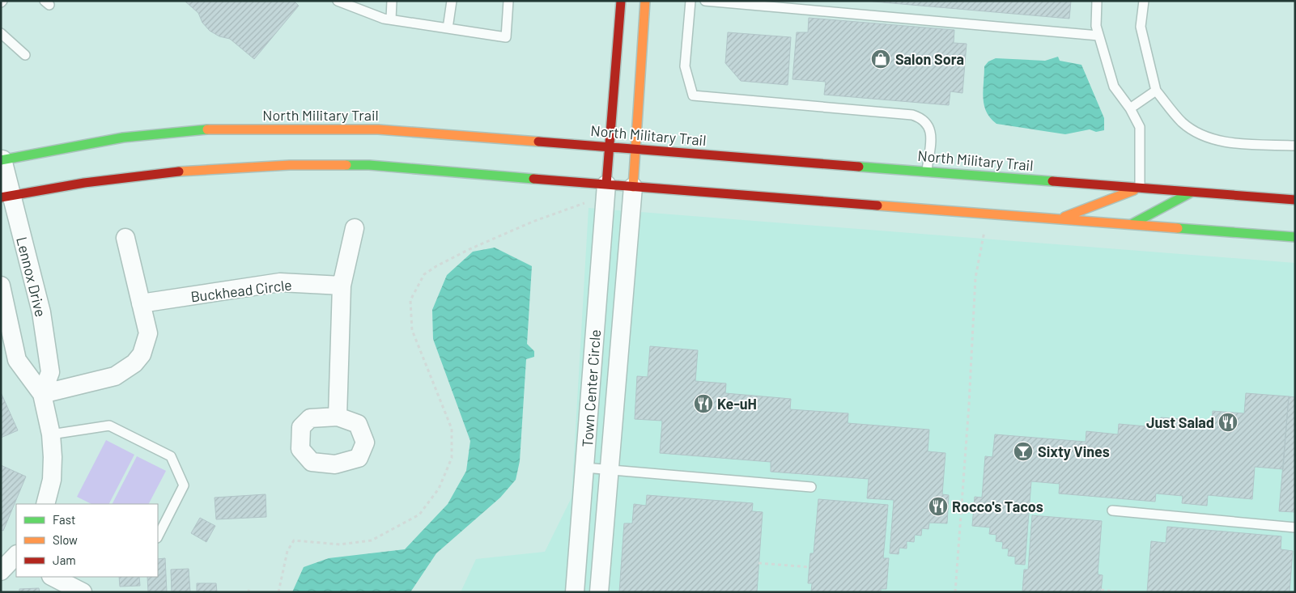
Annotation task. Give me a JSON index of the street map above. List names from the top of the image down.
{
  "streets": {
    "main road": ["North Military Trail"],
    "street": ["Lennox Drive", "Buckhead Circle", "Town Center Circle"]
  },
  "crossings": [
    ["North Military Trail", "Lennox Drive"]
  ],
  "places": {
    "shop": ["Salon Sora"],
    "restaurant": ["Ke-uH", "Just Salad", "Rocco's Tacos"],
    "bar": ["Sixty Vines"]
  },
  "legend": ["Fast", "Slow", "Jam"]
}
